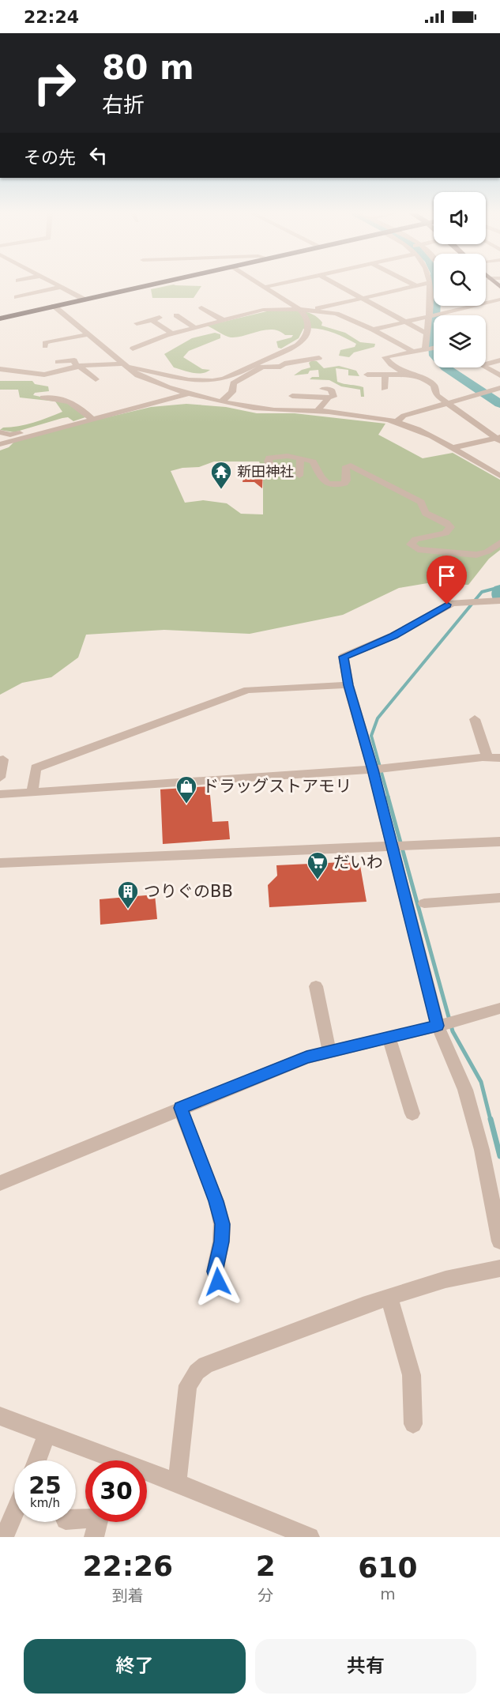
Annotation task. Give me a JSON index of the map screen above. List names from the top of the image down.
{
  "places": {
    "temple": ["新田神社"],
    "shop": ["ドラッグストアモリ"],
    "supermarket": ["だいわ"],
    "building": ["つりぐのBB"]
  },
  "page": {
    "status": "22:24",
    "turn": ["80 m", "右折"],
    "then": "その先",
    "speed": "25 km/h",
    "limit": "30",
    "eta": [
      "22:26",
      "到着",
      "2",
      "分",
      "610",
      "m"
    ],
    "buttons": ["終了", "共有"]
  }
}
